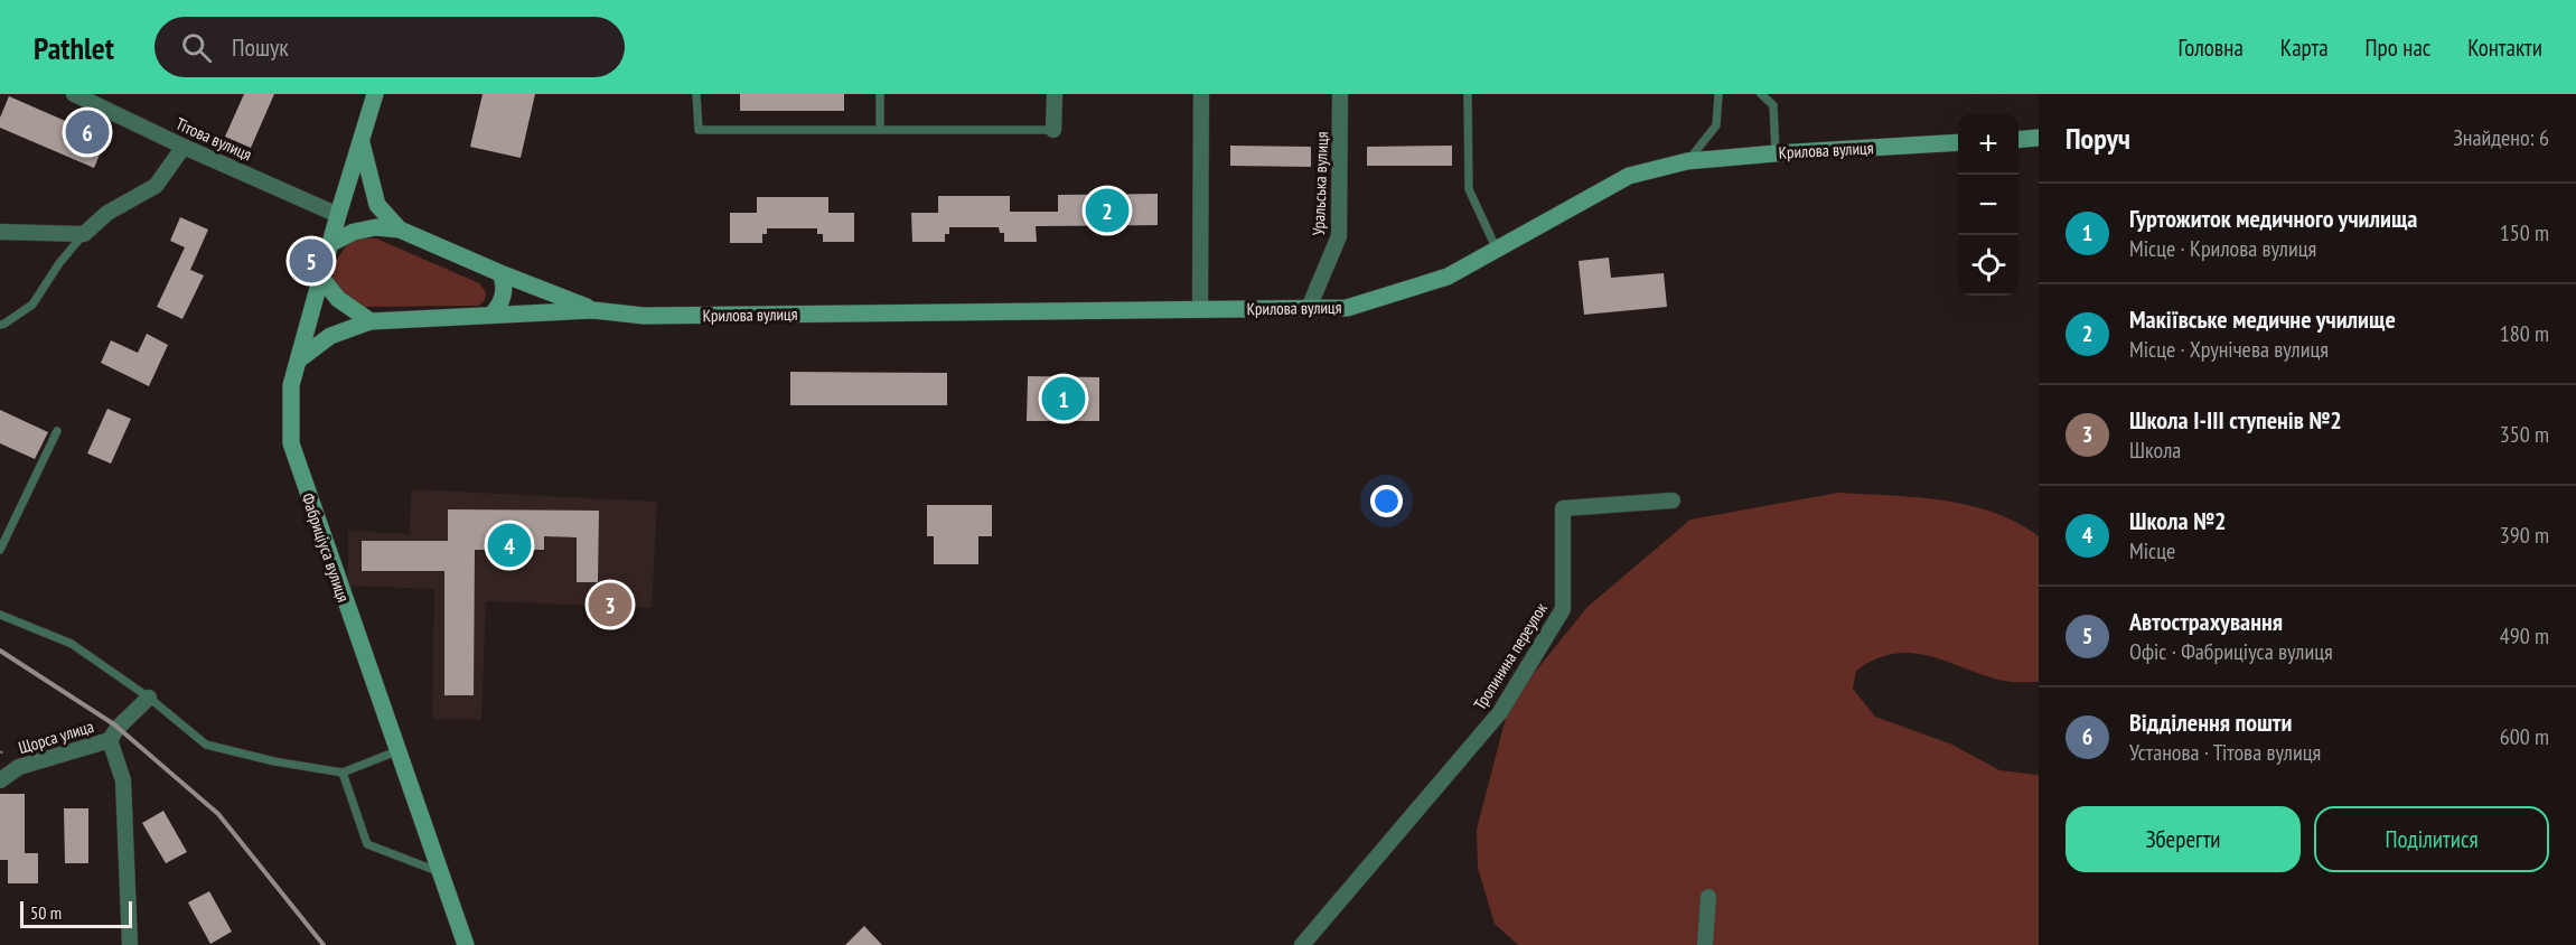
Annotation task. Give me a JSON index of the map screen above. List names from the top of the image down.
{
  "streets": {
    "main road": ["Крилова вулиця", "Фабриціуса вулиця"],
    "street": [
      "Тітова вулиця",
      "Уральська вулиця",
      "Тропинина переулок",
      "Щорса улица"
    ]
  },
  "crossings": [
    ["Тітова вулиця", "Фабриціуса вулиця"],
    ["Крилова вулиця", "Уральська вулиця"]
  ],
  "scale_bar": "50 m",
  "page": {
    "header": "Pathlet",
    "search": "Пошук",
    "nav": [
      "Головна",
      "Карта",
      "Про нас",
      "Контакти"
    ],
    "heading": ["Поруч", "Знайдено: 6"],
    "pins": [
      "6",
      "2",
      "5",
      "1",
      "4",
      "3"
    ],
    "map_buttons": ["+", "−"],
    "list": [
      {
        "mark": "1",
        "name": "Гуртожиток медичного училища",
        "note": "Місце · Крилова вулиця",
        "value": "150 m"
      },
      {
        "mark": "2",
        "name": "Макіївське медичне училище",
        "note": "Місце · Хрунічева вулиця",
        "value": "180 m"
      },
      {
        "mark": "3",
        "name": "Школа I-III ступенів №2",
        "note": "Школа",
        "value": "350 m"
      },
      {
        "mark": "4",
        "name": "Школа №2",
        "note": "Місце",
        "value": "390 m"
      },
      {
        "mark": "5",
        "name": "Автострахування",
        "note": "Офіс · Фабриціуса вулиця",
        "value": "490 m"
      },
      {
        "mark": "6",
        "name": "Відділення пошти",
        "note": "Установа · Тітова вулиця",
        "value": "600 m"
      }
    ],
    "buttons": ["Зберегти", "Поділитися"],
    "scale": "50 m"
  }
}
